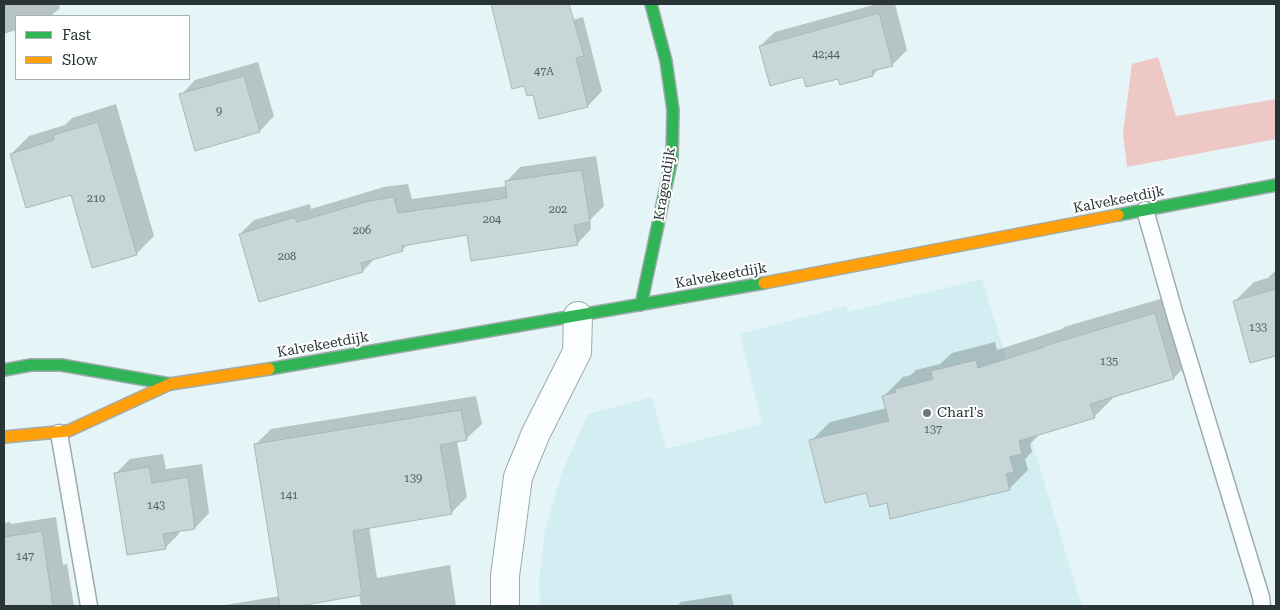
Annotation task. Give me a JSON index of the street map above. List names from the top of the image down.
{
  "streets": {
    "street": ["Kragendijk", "Kalvekeetdijk"]
  },
  "crossings": [
    ["Kragendijk", "Kalvekeetdijk"]
  ],
  "places": ["Charl's"],
  "house_numbers": [
    "42;44",
    "47A",
    "9",
    "210",
    "202",
    "204",
    "206",
    "208",
    "133",
    "135",
    "137",
    "139",
    "141",
    "143",
    "147"
  ],
  "legend": ["Fast", "Slow"]
}
